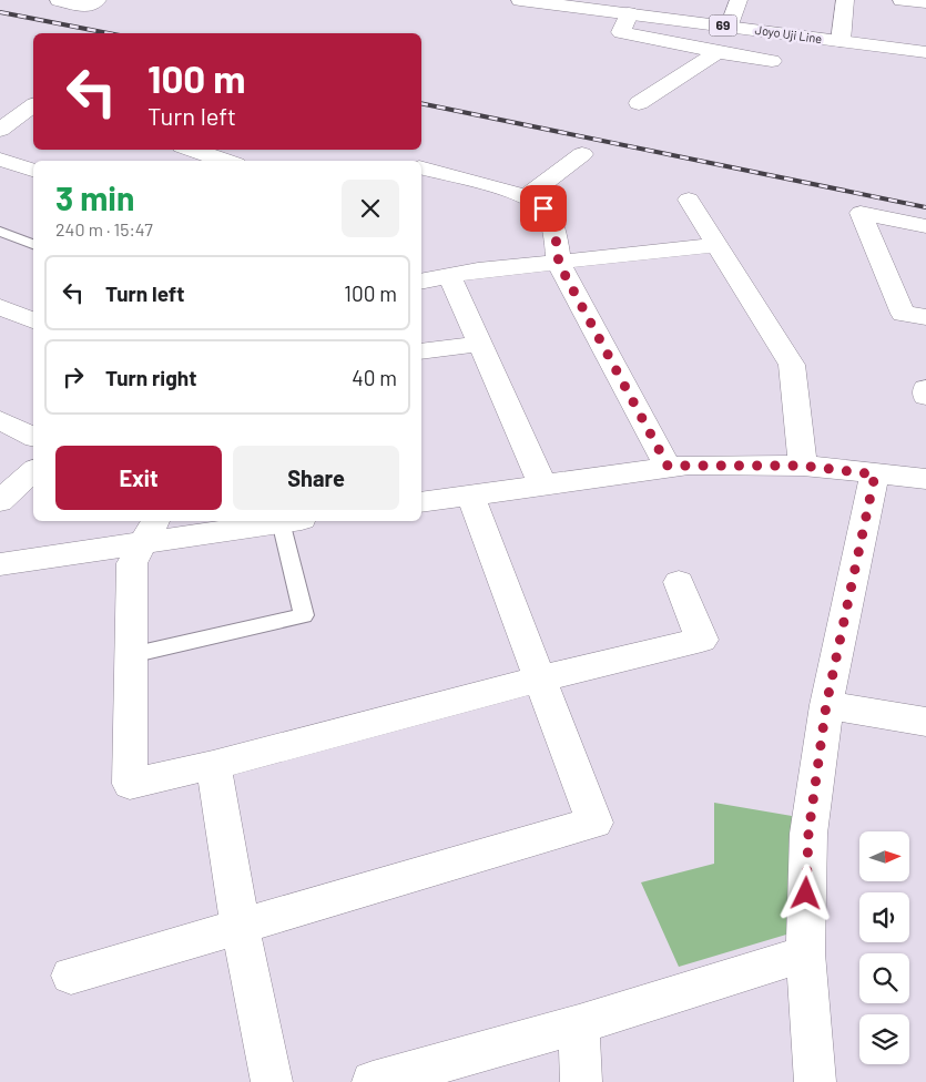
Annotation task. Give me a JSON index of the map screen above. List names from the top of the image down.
{
  "streets": {
    "street": ["69", "Joyo Uji Line"]
  },
  "north": "right",
  "page": {
    "turn": ["100 m", "Turn left"],
    "heading": ["3 min", "240 m · 15:47"],
    "list": [
      {
        "name": "Turn left",
        "value": "100 m"
      },
      {
        "name": "Turn right",
        "value": "40 m"
      }
    ],
    "buttons": ["Exit", "Share"]
  }
}
